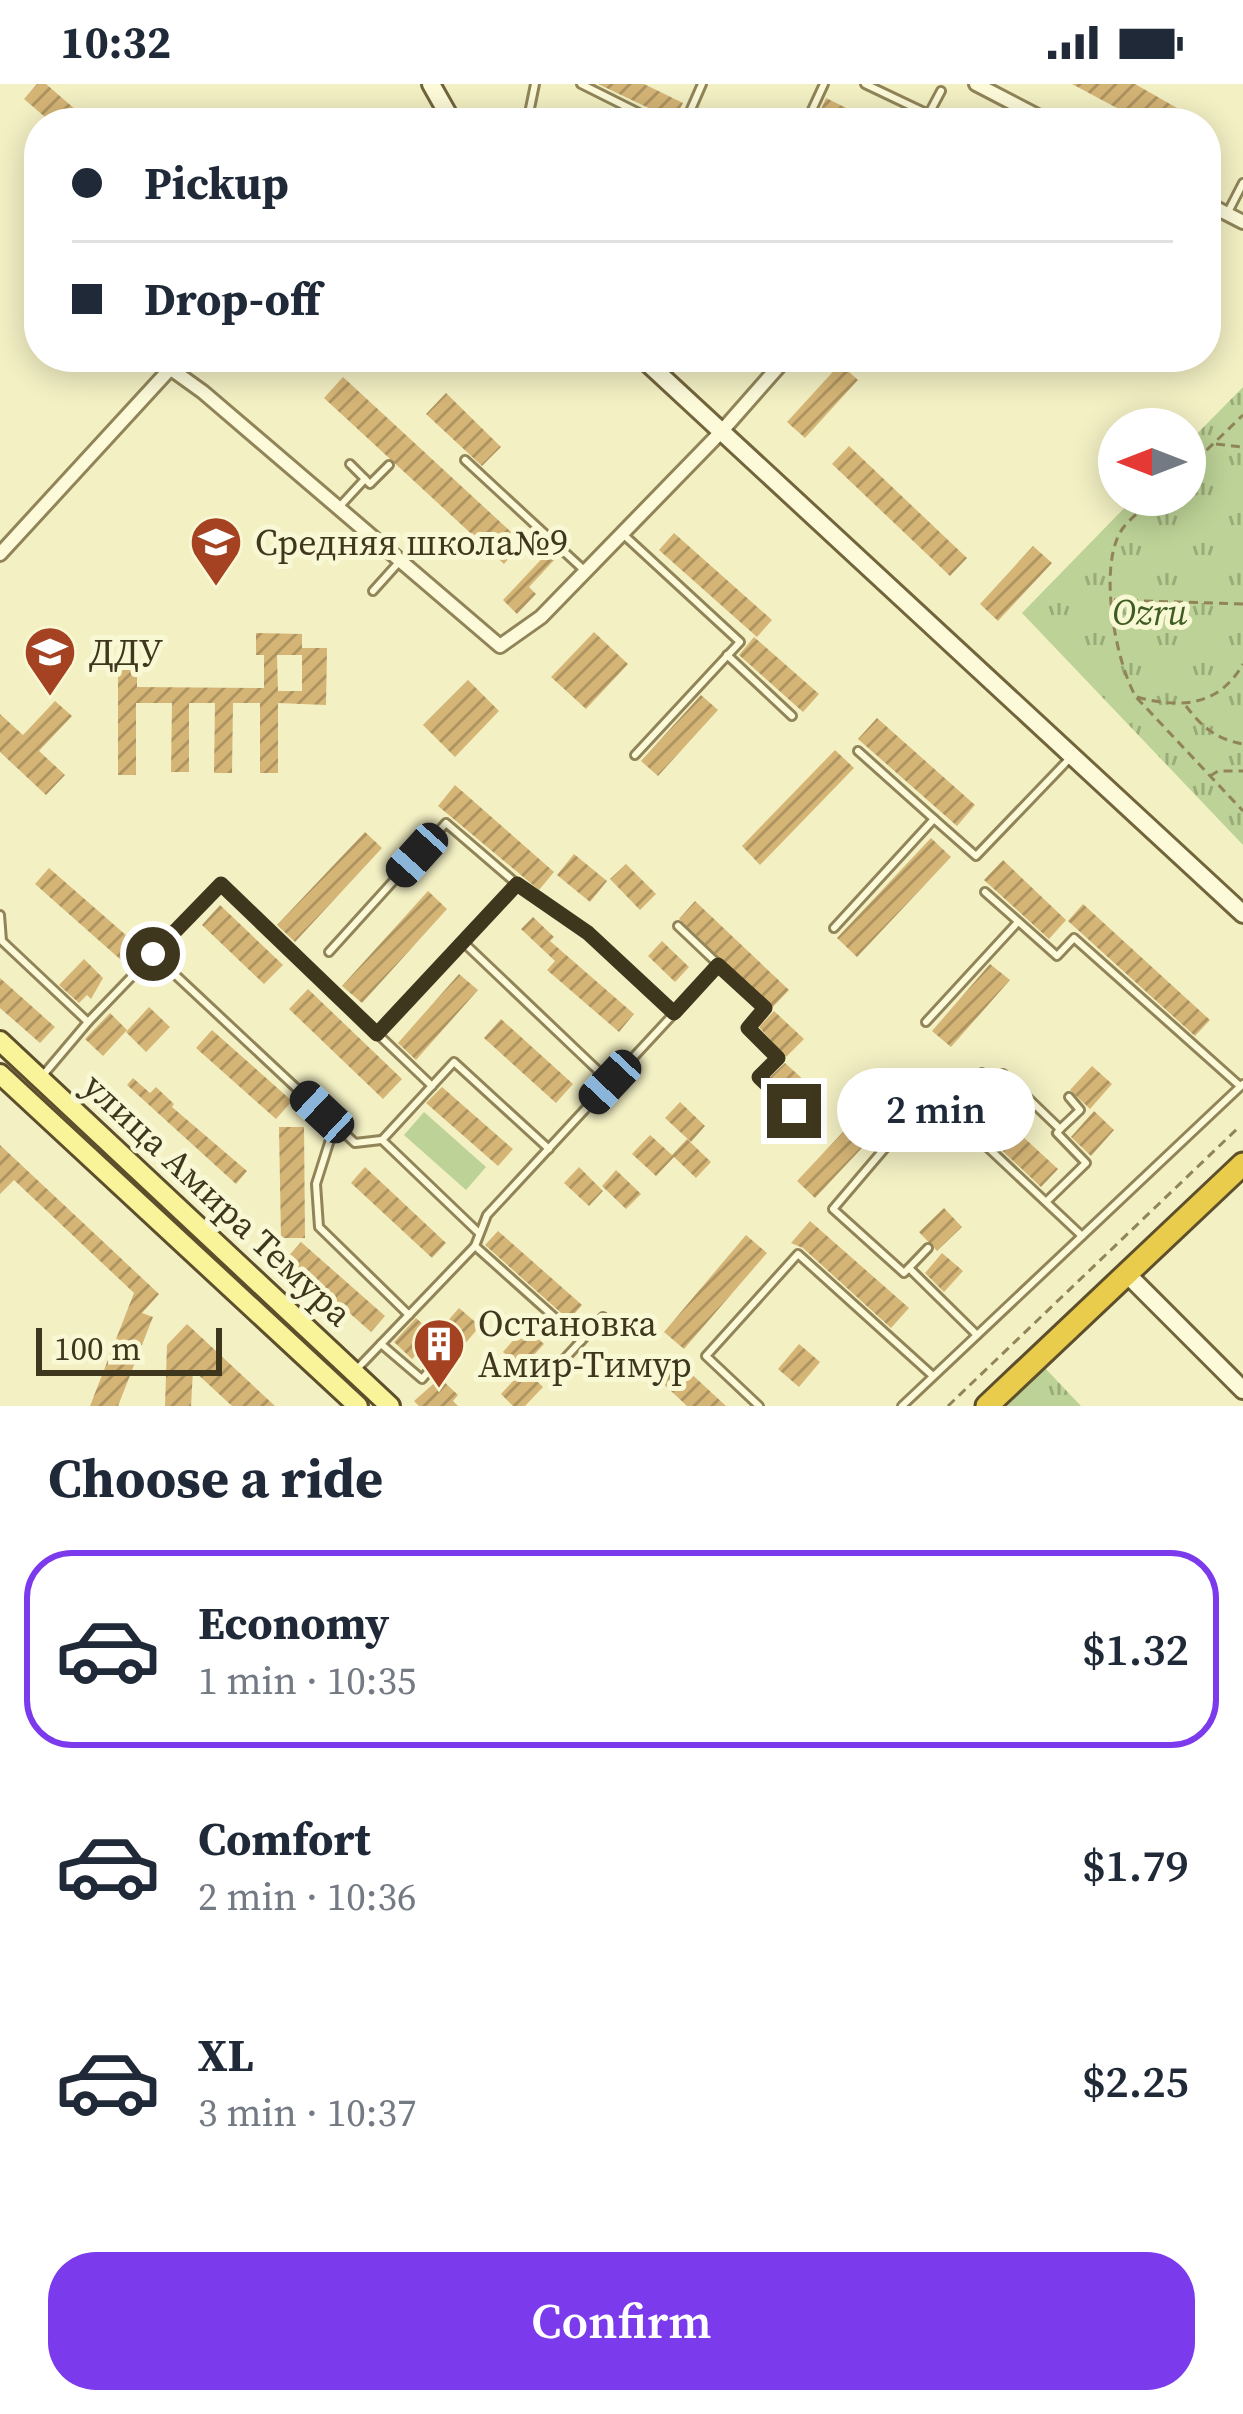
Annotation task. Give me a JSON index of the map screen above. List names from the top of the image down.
{
  "streets": {
    "main road": ["улица Амира Темура"]
  },
  "parks": ["Ozru"],
  "places": {
    "school or university": ["Средняя школа№9", "ДДУ"],
    "building": ["Остановка Амир-Тимур"]
  },
  "scale_bar": "100 m",
  "north": "left",
  "page": {
    "status": "10:32",
    "banner": ["Pickup", "Drop-off"],
    "bubble": "2 min",
    "scale": "100 m",
    "heading": "Choose a ride",
    "list": [
      {
        "name": "Economy",
        "note": "1 min · 10:35",
        "value": "$1.32"
      },
      {
        "name": "Comfort",
        "note": "2 min · 10:36",
        "value": "$1.79"
      },
      {
        "name": "XL",
        "note": "3 min · 10:37",
        "value": "$2.25"
      }
    ],
    "buttons": "Confirm"
  }
}
